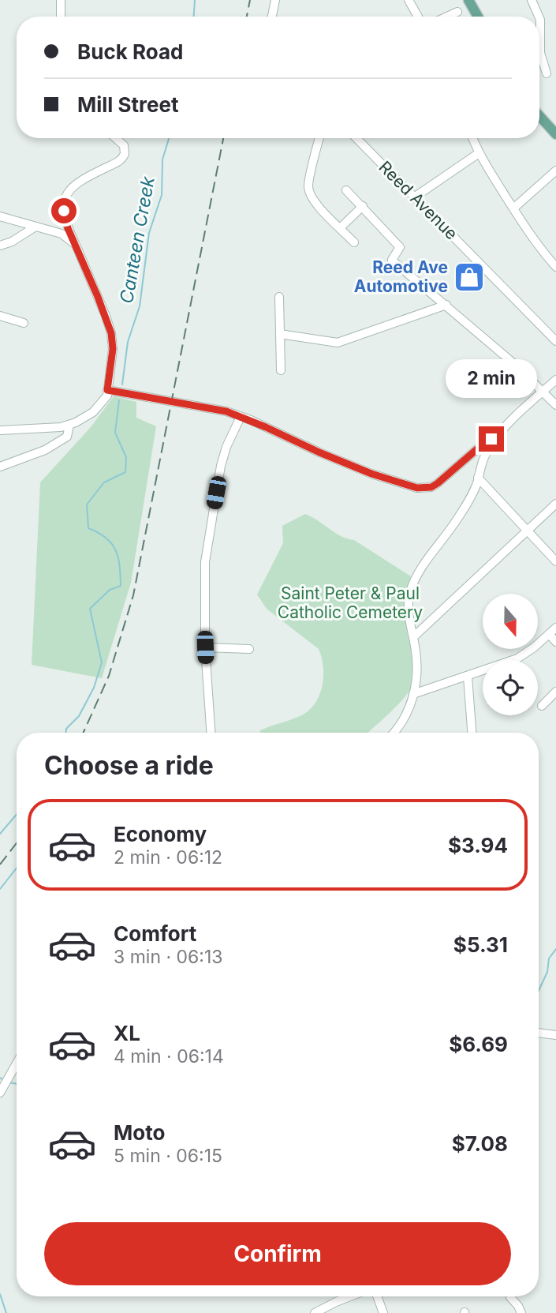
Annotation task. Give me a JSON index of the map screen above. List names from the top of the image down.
{
  "streets": {
    "street": ["Reed Avenue"]
  },
  "water": ["Canteen Creek"],
  "parks": ["Saint Peter & Paul Catholic Cemetery"],
  "places": {
    "shop": ["Reed Ave Automotive"]
  },
  "north": "bottom",
  "page": {
    "banner": ["Buck Road", "Mill Street"],
    "bubble": "2 min",
    "heading": "Choose a ride",
    "list": [
      {
        "name": "Economy",
        "note": "2 min · 06:12",
        "value": "$3.94"
      },
      {
        "name": "Comfort",
        "note": "3 min · 06:13",
        "value": "$5.31"
      },
      {
        "name": "XL",
        "note": "4 min · 06:14",
        "value": "$6.69"
      },
      {
        "name": "Moto",
        "note": "5 min · 06:15",
        "value": "$7.08"
      }
    ],
    "buttons": "Confirm"
  }
}
